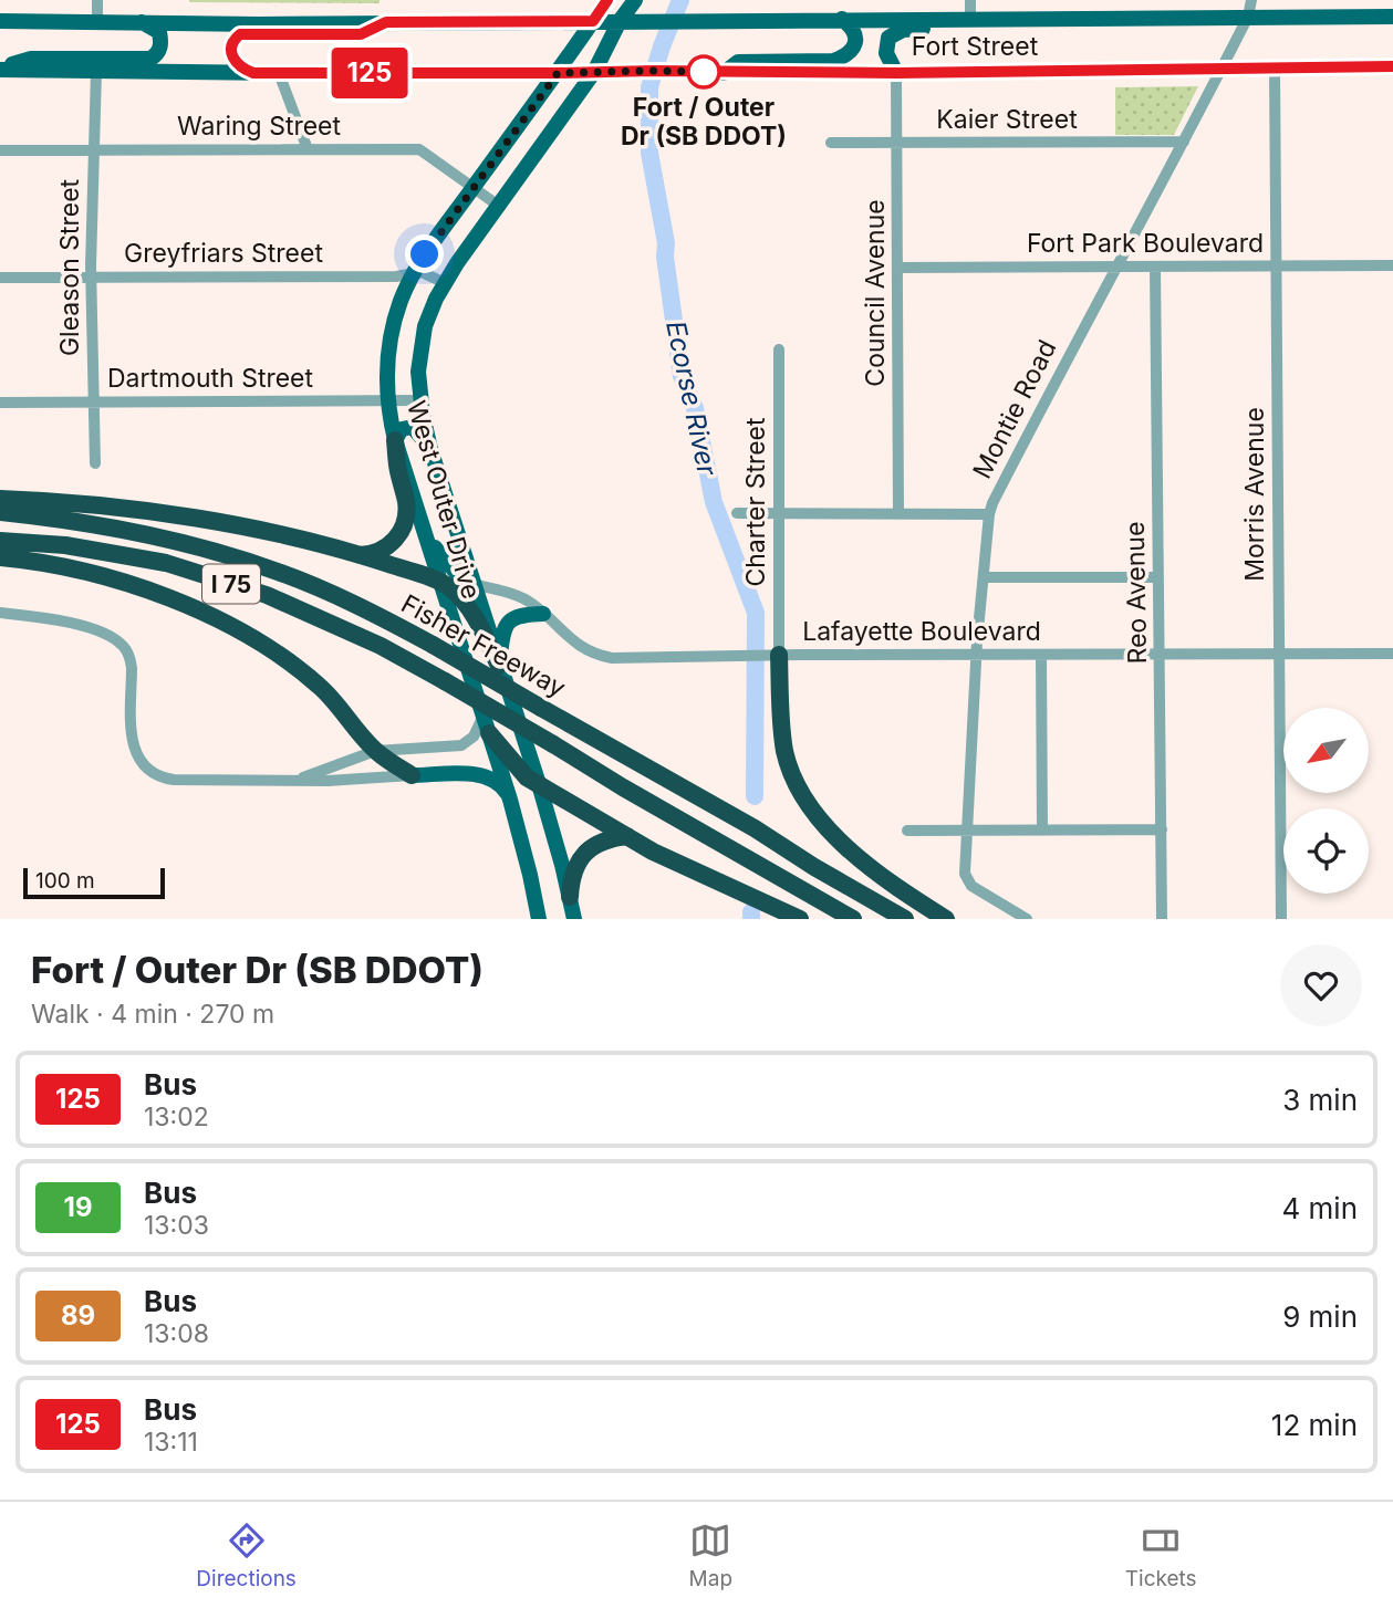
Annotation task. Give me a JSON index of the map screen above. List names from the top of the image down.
{
  "streets": {
    "highway": ["I 75", "Fisher Freeway"],
    "main road": ["Fort Street", "West Outer Drive"],
    "street": [
      "Kaier Street",
      "Waring Street",
      "Fort Park Boulevard",
      "Greyfriars Street",
      "Gleason Street",
      "Council Avenue",
      "Dartmouth Street",
      "Montie Road",
      "Morris Avenue",
      "Charter Street",
      "Reo Avenue",
      "Lafayette Boulevard"
    ]
  },
  "crossings": [
    ["Fort Street", "Gleason Street"],
    ["Fort Street", "Council Avenue"],
    ["Fort Street", "Montie Road"],
    ["Fort Street", "Morris Avenue"],
    ["Fort Street", "West Outer Drive"],
    ["Kaier Street", "Council Avenue"],
    ["Kaier Street", "Montie Road"],
    ["Waring Street", "Gleason Street"],
    ["Waring Street", "West Outer Drive"],
    ["Fort Park Boulevard", "Council Avenue"],
    ["Fort Park Boulevard", "Montie Road"],
    ["Fort Park Boulevard", "Morris Avenue"],
    ["Fort Park Boulevard", "Reo Avenue"],
    ["Greyfriars Street", "Gleason Street"],
    ["Greyfriars Street", "West Outer Drive"],
    ["Gleason Street", "Dartmouth Street"],
    ["Dartmouth Street", "West Outer Drive"],
    ["Montie Road", "Lafayette Boulevard"],
    ["Morris Avenue", "Lafayette Boulevard"],
    ["West Outer Drive", "Lafayette Boulevard"],
    ["Charter Street", "Lafayette Boulevard"],
    ["Reo Avenue", "Lafayette Boulevard"]
  ],
  "water": ["Ecorse River"],
  "places": ["Fort / Outer Dr (SB DDOT)"],
  "lines": ["bus line 125"],
  "scale_bar": "100 m",
  "north": "bottom left",
  "page": {
    "on_map": "125",
    "scale": "100 m",
    "heading": ["Fort / Outer Dr (SB DDOT)", "Walk · 4 min · 270 m"],
    "list": [
      {
        "mark": "125",
        "name": "Bus",
        "note": "13:02",
        "value": "3 min"
      },
      {
        "mark": "19",
        "name": "Bus",
        "note": "13:03",
        "value": "4 min"
      },
      {
        "mark": "89",
        "name": "Bus",
        "note": "13:08",
        "value": "9 min"
      },
      {
        "mark": "125",
        "name": "Bus",
        "note": "13:11",
        "value": "12 min"
      }
    ],
    "tabs": ["Directions", "Map", "Tickets"]
  }
}
